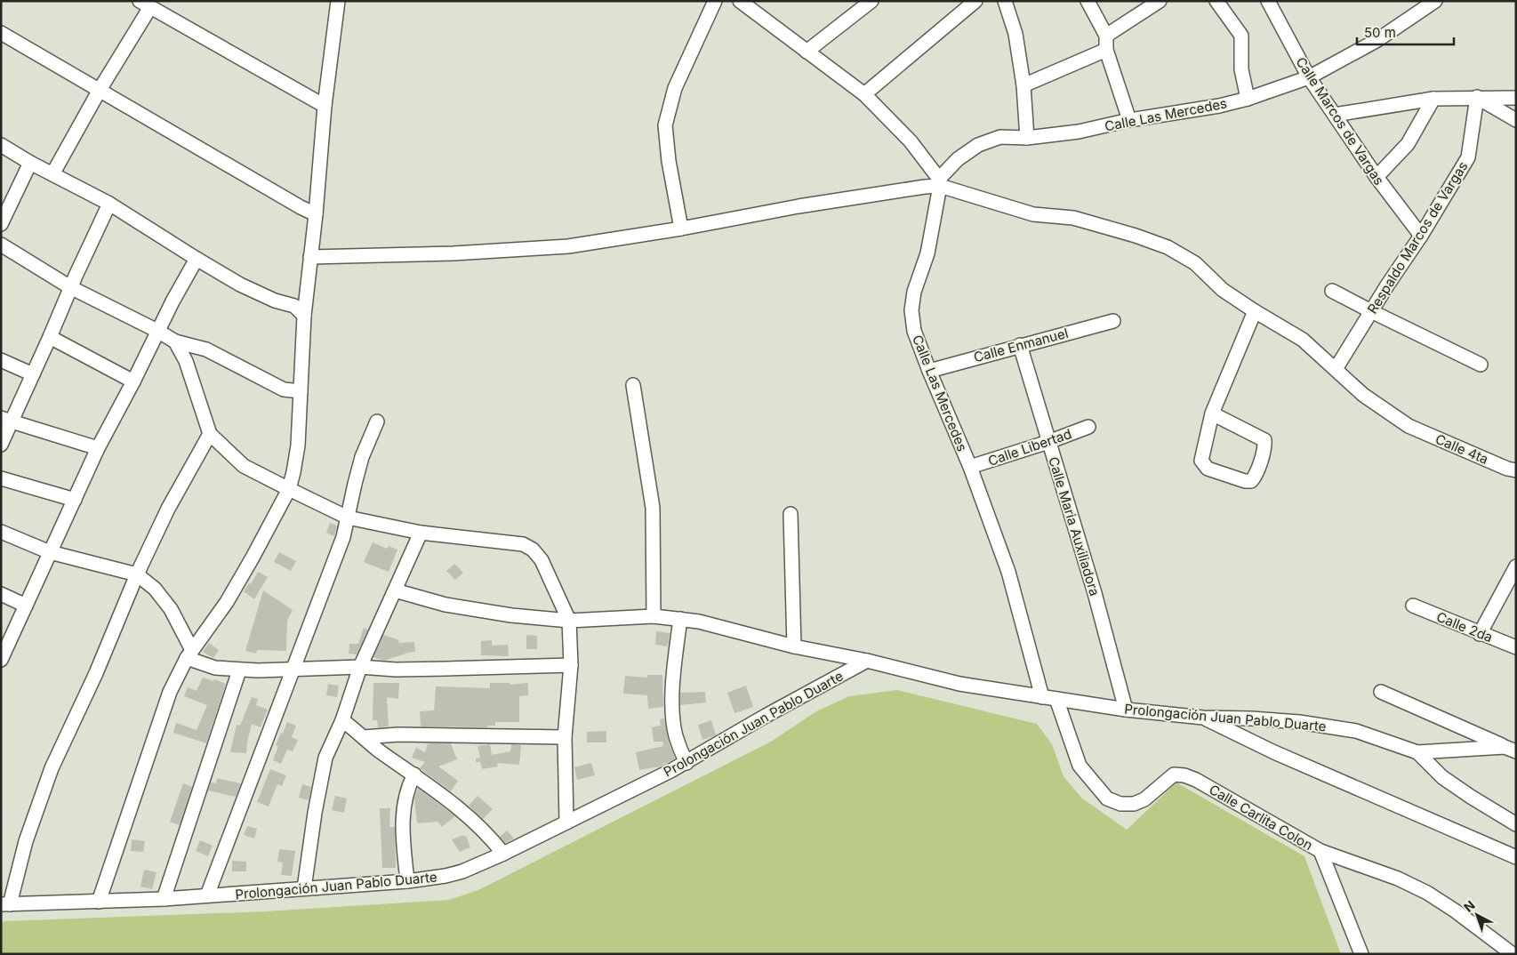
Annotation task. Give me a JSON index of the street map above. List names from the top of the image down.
{
  "streets": {
    "street": [
      "Calle Las Mercedes",
      "Calle Marcos de Vargas",
      "Respaldo Marcos de Vargas",
      "Calle Enmanuel",
      "Calle Libertad",
      "Calle 4ta",
      "Calle Maria Auxiliadora",
      "Calle 2da",
      "Prolongación Juan Pablo Duarte",
      "Calle Carlita Colon"
    ]
  },
  "crossings": [
    ["Calle Las Mercedes", "Calle Marcos de Vargas"],
    ["Calle Las Mercedes", "Calle Enmanuel"],
    ["Calle Las Mercedes", "Calle Libertad"],
    ["Calle Las Mercedes", "Calle 4ta"],
    ["Calle Las Mercedes", "Prolongación Juan Pablo Duarte"],
    ["Calle Marcos de Vargas", "Respaldo Marcos de Vargas"],
    ["Respaldo Marcos de Vargas", "Calle 4ta"],
    ["Calle Enmanuel", "Calle Maria Auxiliadora"],
    ["Calle Libertad", "Calle Maria Auxiliadora"],
    ["Calle Maria Auxiliadora", "Prolongación Juan Pablo Duarte"],
    ["Prolongación Juan Pablo Duarte", "Calle Carlita Colon"]
  ],
  "scale_bar": "50 m",
  "north": "top left"
}
